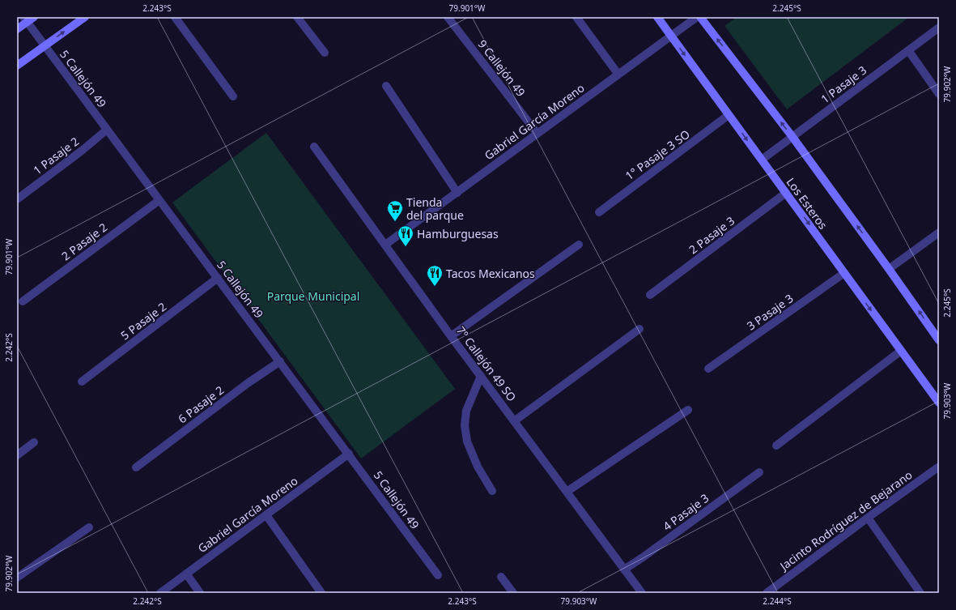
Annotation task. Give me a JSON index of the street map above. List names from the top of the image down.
{
  "streets": {
    "street": [
      "9 Callejón 49",
      "5 Callejón 49",
      "1 Pasaje 3",
      "Gabriel García Moreno",
      "1° Pasaje 3 SO",
      "1 Pasaje 2",
      "Los Esteros",
      "2 Pasaje 3",
      "2 Pasaje 2",
      "3 Pasaje 3",
      "5 Pasaje 2",
      "7º Callejón 49 SO",
      "6 Pasaje 2",
      "4 Pasaje 3",
      "Jacinto Rodríguez de Bejarano"
    ]
  },
  "crossings": [
    ["9 Callejón 49", "Gabriel García Moreno"],
    ["5 Callejón 49", "Gabriel García Moreno"],
    ["5 Callejón 49", "1 Pasaje 2"],
    ["5 Callejón 49", "2 Pasaje 2"],
    ["5 Callejón 49", "5 Pasaje 2"],
    ["5 Callejón 49", "6 Pasaje 2"],
    ["1 Pasaje 3", "Los Esteros"],
    ["Gabriel García Moreno", "Los Esteros"],
    ["Gabriel García Moreno", "7º Callejón 49 SO"],
    ["1° Pasaje 3 SO", "Los Esteros"],
    ["Los Esteros", "2 Pasaje 3"],
    ["Los Esteros", "3 Pasaje 3"],
    ["7º Callejón 49 SO", "4 Pasaje 3"]
  ],
  "parks": ["Parque Municipal"],
  "places": {
    "supermarket": ["Tienda del parque"],
    "restaurant": ["Hamburguesas", "Tacos Mexicanos"]
  },
  "coordinates": [
    "2.243°S",
    "79.901°W",
    "2.245°S",
    "79.902°W",
    "2.242°S",
    "79.903°W",
    "2.244°S"
  ]
}
